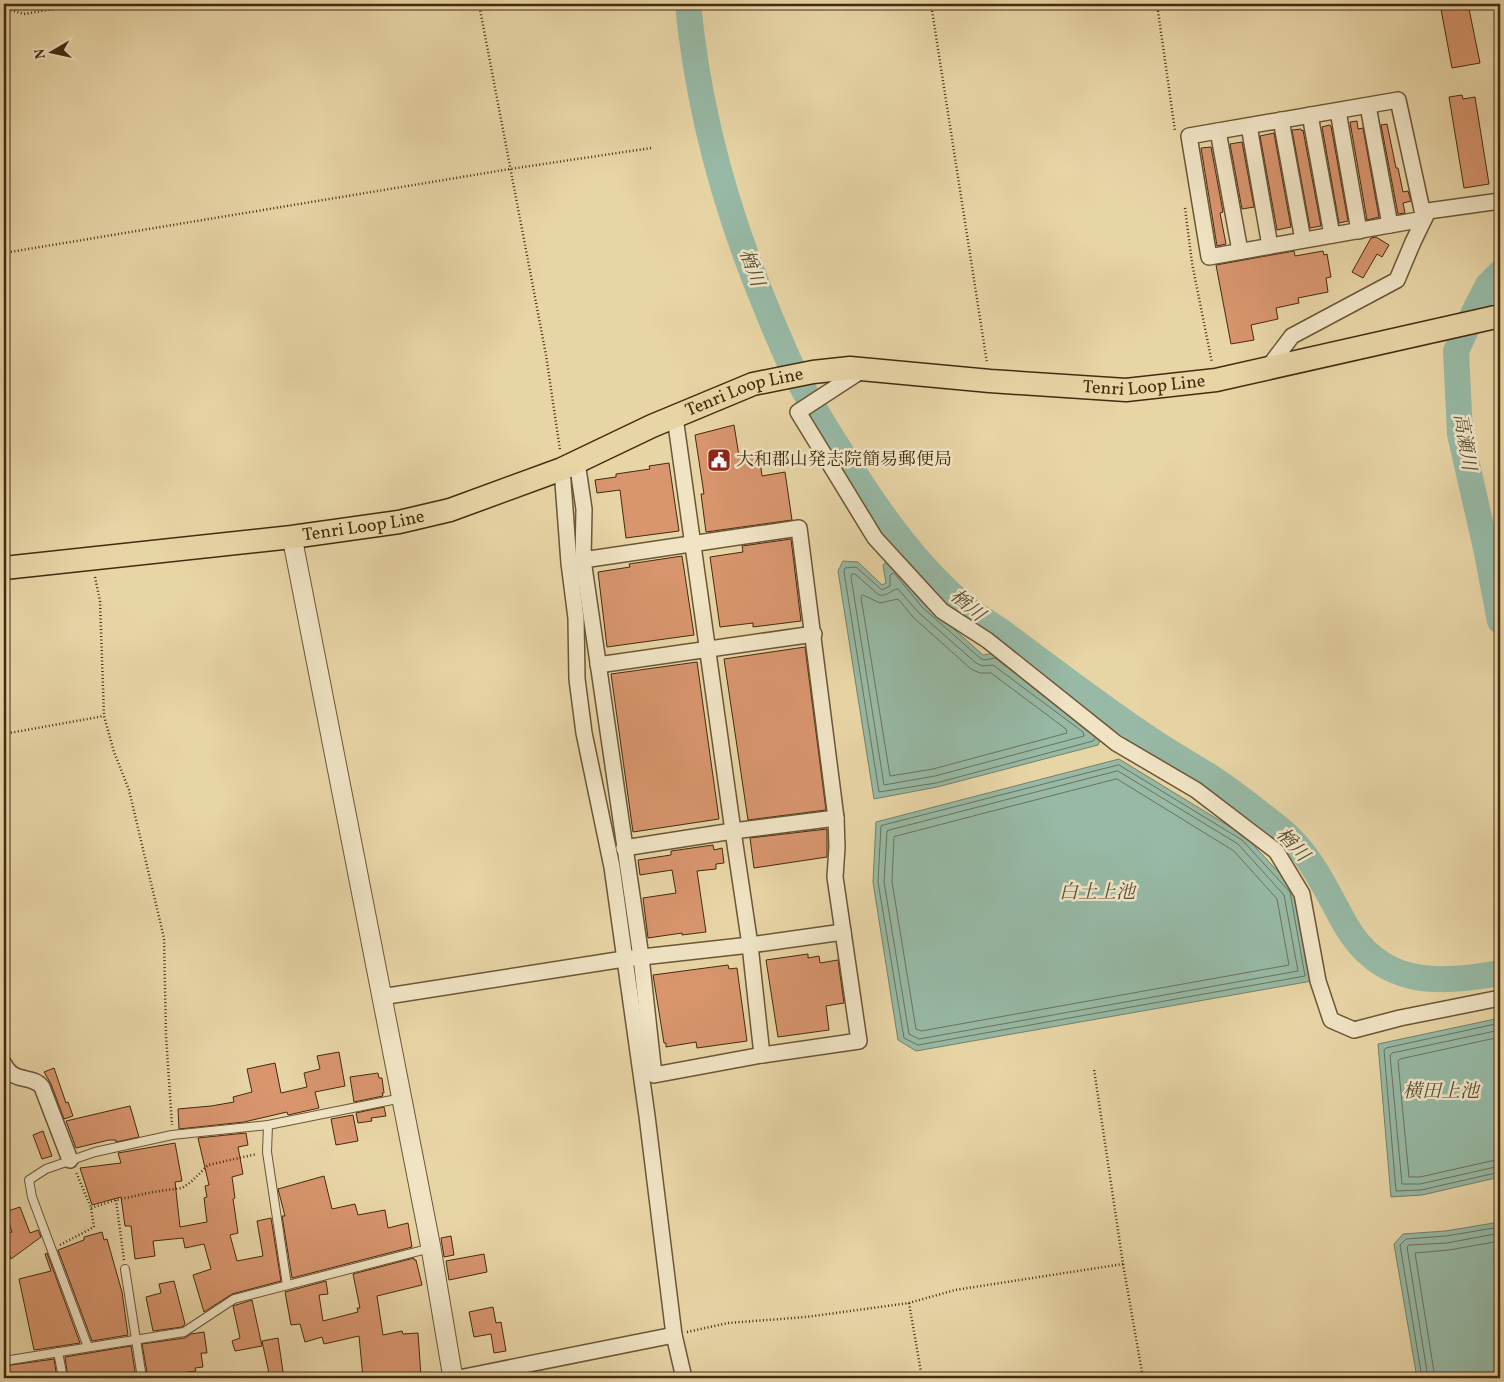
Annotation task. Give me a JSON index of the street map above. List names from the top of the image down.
{
  "streets": {
    "main road": ["Tenri Loop Line"]
  },
  "water": [
    "楢川",
    "高瀬川",
    "白土上池",
    "横田上池"
  ],
  "places": {
    "public building": ["大和郡山発志院簡易郵便局"]
  },
  "north": "left"
}
